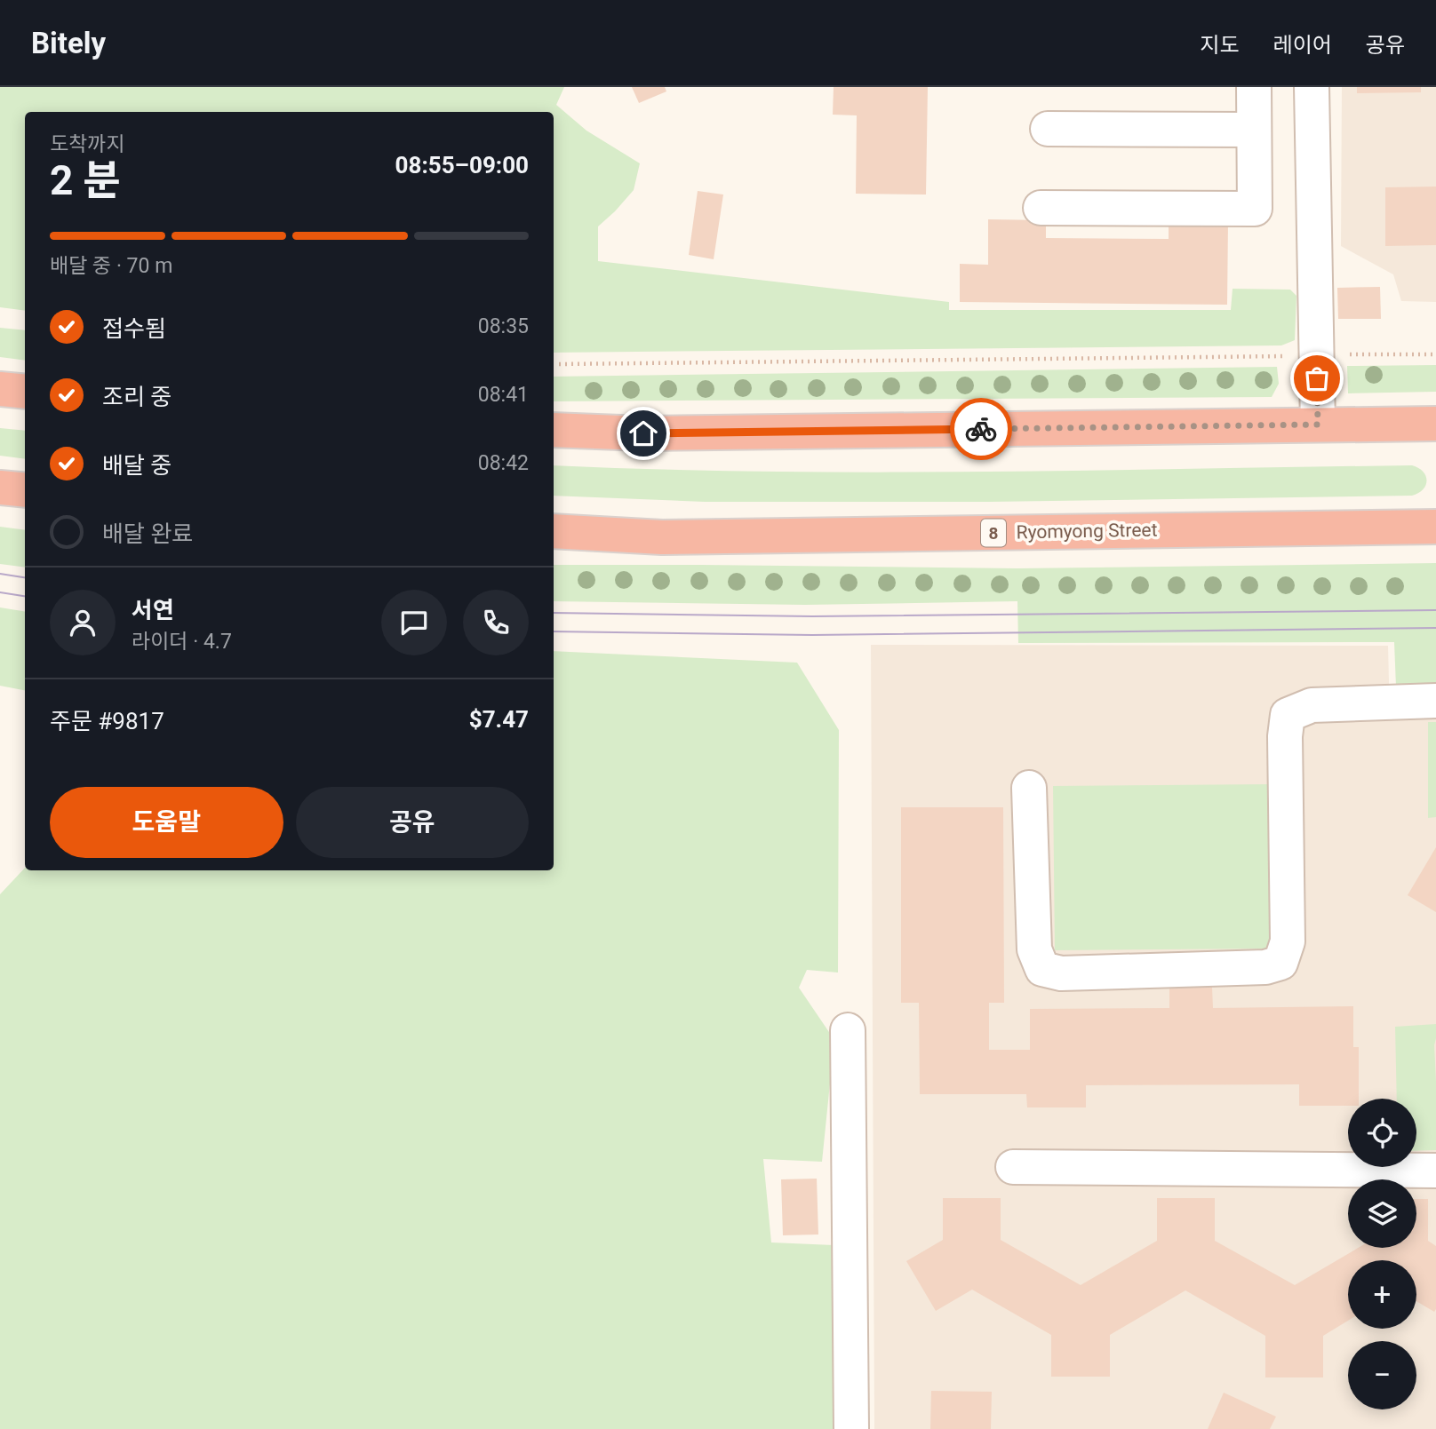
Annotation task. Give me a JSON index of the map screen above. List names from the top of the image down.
{
  "streets": {
    "highway": ["Ryomyong Street", "8"]
  },
  "page": {
    "header": "Bitely",
    "nav": ["지도", "레이어", "공유"],
    "heading": ["2 분", "도착까지", "08:55–09:00"],
    "panel": [
      "서연",
      "라이더 · 4.7",
      "주문 #9817",
      "$7.47"
    ],
    "bar": "배달 중 · 70 m",
    "list": [
      ["접수됨", "08:35"],
      ["조리 중", "08:41"],
      ["배달 중", "08:42"],
      "배달 완료"
    ],
    "buttons": ["도움말", "공유"],
    "map_buttons": ["+", "−"]
  }
}
